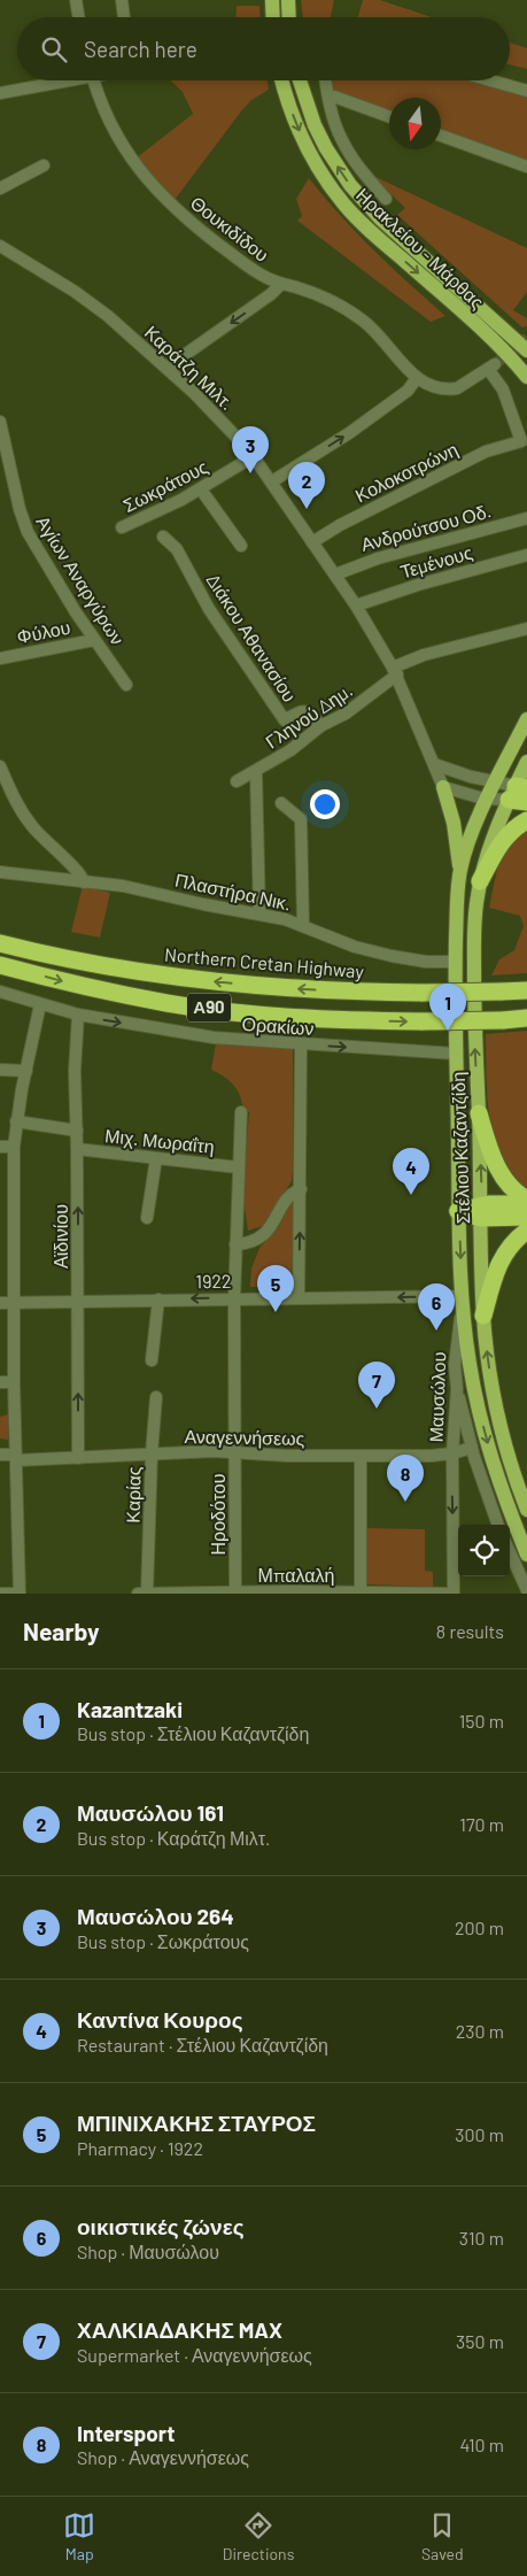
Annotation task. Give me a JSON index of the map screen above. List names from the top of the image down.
{
  "streets": {
    "highway": ["Northern Cretan Highway", "Α90"],
    "main road": ["Ηρακλείου - Μάρθας", "Στέλιου Καζαντζίδη"],
    "street": [
      "Θουκιδίδου",
      "Καράτζη Μιλτ.",
      "Κολοκοτρώνη",
      "Σωκράτους",
      "Ανδρούτσου Οδ.",
      "Τεμένους",
      "Αγίων Αναργύρων",
      "Φύλου",
      "Διάκου Αθανασίου",
      "Γληνού Δημ.",
      "Πλαστήρα Νικ.",
      "Ορακίων",
      "Μιχ. Μωραΐτη",
      "Αϊδινίου",
      "1922",
      "Μαυσώλου",
      "Αναγεννήσεως",
      "Καρίας",
      "Ηροδότου",
      "Μπαλαλή"
    ]
  },
  "crossings": [
    ["Θουκιδίδου", "Κολοκοτρώνη"],
    ["Καράτζη Μιλτ.", "Κολοκοτρώνη"],
    ["Καράτζη Μιλτ.", "Σωκράτους"],
    ["Καράτζη Μιλτ.", "Ανδρούτσου Οδ."],
    ["Καράτζη Μιλτ.", "Τεμένους"],
    ["Καράτζη Μιλτ.", "Γληνού Δημ."],
    ["Αγίων Αναργύρων", "Φύλου"],
    ["Διάκου Αθανασίου", "Γληνού Δημ."],
    ["Πλαστήρα Νικ.", "Στέλιου Καζαντζίδη"],
    ["Ορακίων", "Στέλιου Καζαντζίδη"],
    ["Ορακίων", "Αϊδινίου"],
    ["Μιχ. Μωραΐτη", "Αϊδινίου"],
    ["Μιχ. Μωραΐτη", "Ηροδότου"],
    ["Στέλιου Καζαντζίδη", "1922"],
    ["Στέλιου Καζαντζίδη", "Μαυσώλου"],
    ["Αϊδινίου", "1922"],
    ["Αϊδινίου", "Αναγεννήσεως"],
    ["1922", "Μαυσώλου"],
    ["1922", "Ηροδότου"],
    ["Μαυσώλου", "Αναγεννήσεως"],
    ["Μαυσώλου", "Μπαλαλή"],
    ["Αναγεννήσεως", "Καρίας"],
    ["Αναγεννήσεως", "Ηροδότου"],
    ["Καρίας", "Μπαλαλή"],
    ["Ηροδότου", "Μπαλαλή"]
  ],
  "one_way": ["Ορακίων", "1922"],
  "north": "bottom",
  "page": {
    "search": "Search here",
    "pins": [
      "3",
      "2",
      "1",
      "4",
      "5",
      "6",
      "7",
      "8"
    ],
    "heading": ["Nearby", "8 results"],
    "list": [
      {
        "mark": "1",
        "name": "Kazantzaki",
        "note": "Bus stop · Στέλιου Καζαντζίδη",
        "value": "150 m"
      },
      {
        "mark": "2",
        "name": "Μαυσώλου 161",
        "note": "Bus stop · Καράτζη Μιλτ.",
        "value": "170 m"
      },
      {
        "mark": "3",
        "name": "Μαυσώλου 264",
        "note": "Bus stop · Σωκράτους",
        "value": "200 m"
      },
      {
        "mark": "4",
        "name": "Καντίνα Κουρος",
        "note": "Restaurant · Στέλιου Καζαντζίδη",
        "value": "230 m"
      },
      {
        "mark": "5",
        "name": "ΜΠΙΝΙΧΑΚΗΣ ΣΤΑΥΡΟΣ",
        "note": "Pharmacy · 1922",
        "value": "300 m"
      },
      {
        "mark": "6",
        "name": "οικιστικές ζώνες",
        "note": "Shop · Μαυσώλου",
        "value": "310 m"
      },
      {
        "mark": "7",
        "name": "ΧΑΛΚΙΑΔΑΚΗΣ MAX",
        "note": "Supermarket · Αναγεννήσεως",
        "value": "350 m"
      },
      {
        "mark": "8",
        "name": "Intersport",
        "note": "Shop · Αναγεννήσεως",
        "value": "410 m"
      }
    ],
    "nav": ["Map", "Directions", "Saved"]
  }
}
